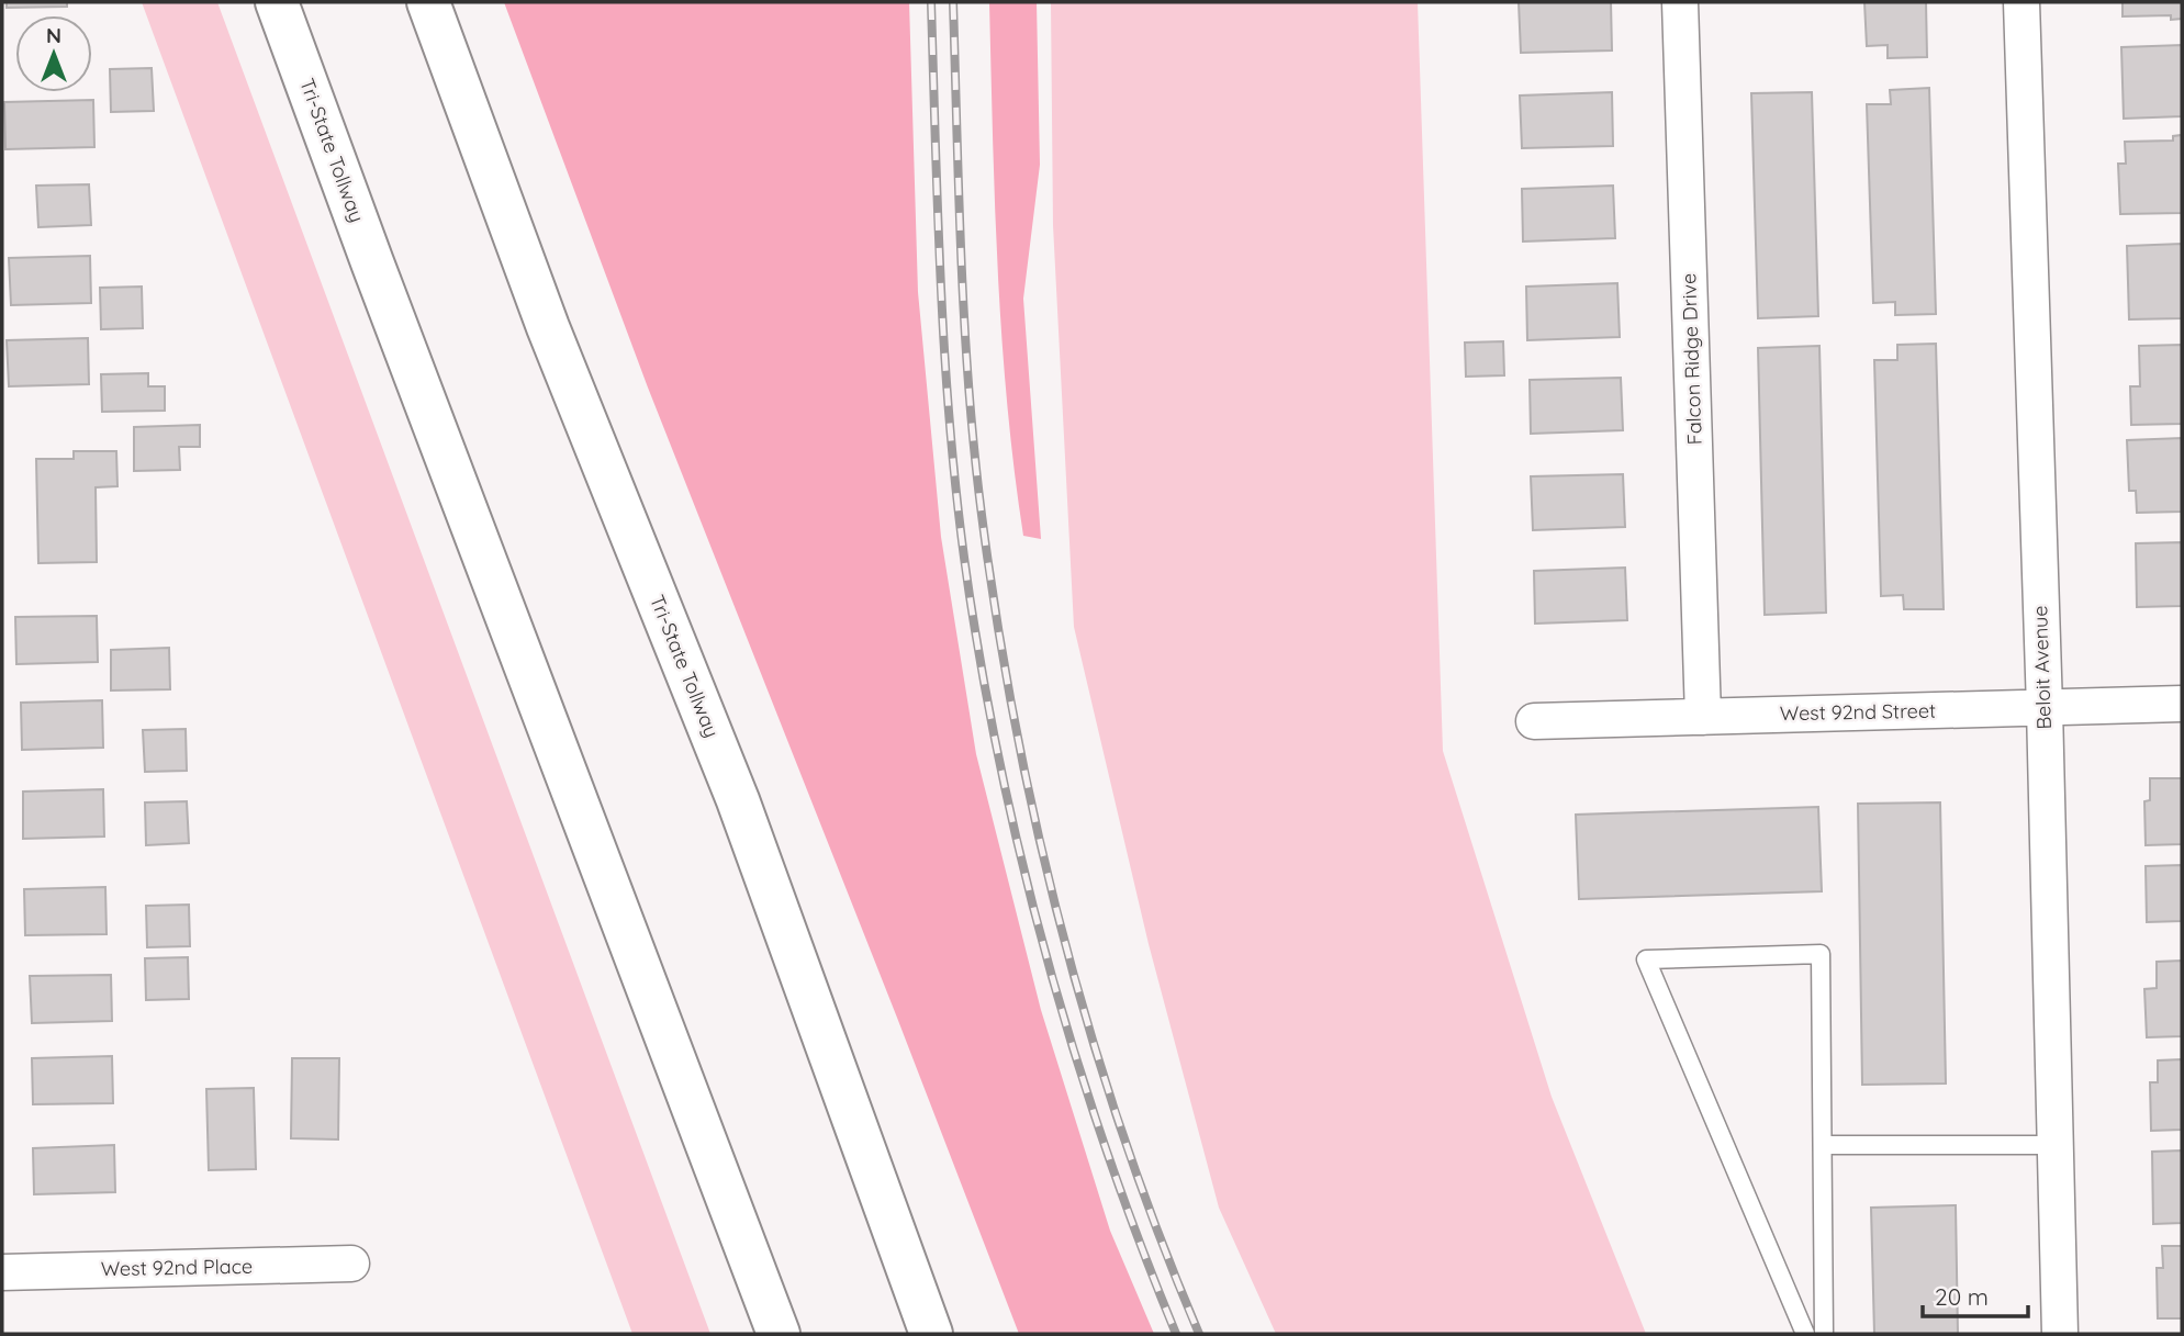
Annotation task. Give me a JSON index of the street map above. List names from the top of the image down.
{
  "streets": {
    "highway": ["Tri-State Tollway"],
    "street": [
      "Falcon Ridge Drive",
      "Beloit Avenue",
      "West 92nd Street",
      "West 92nd Place"
    ]
  },
  "crossings": [
    ["Falcon Ridge Drive", "West 92nd Street"],
    ["Beloit Avenue", "West 92nd Street"]
  ],
  "scale_bar": "20 m",
  "north": "top"
}
